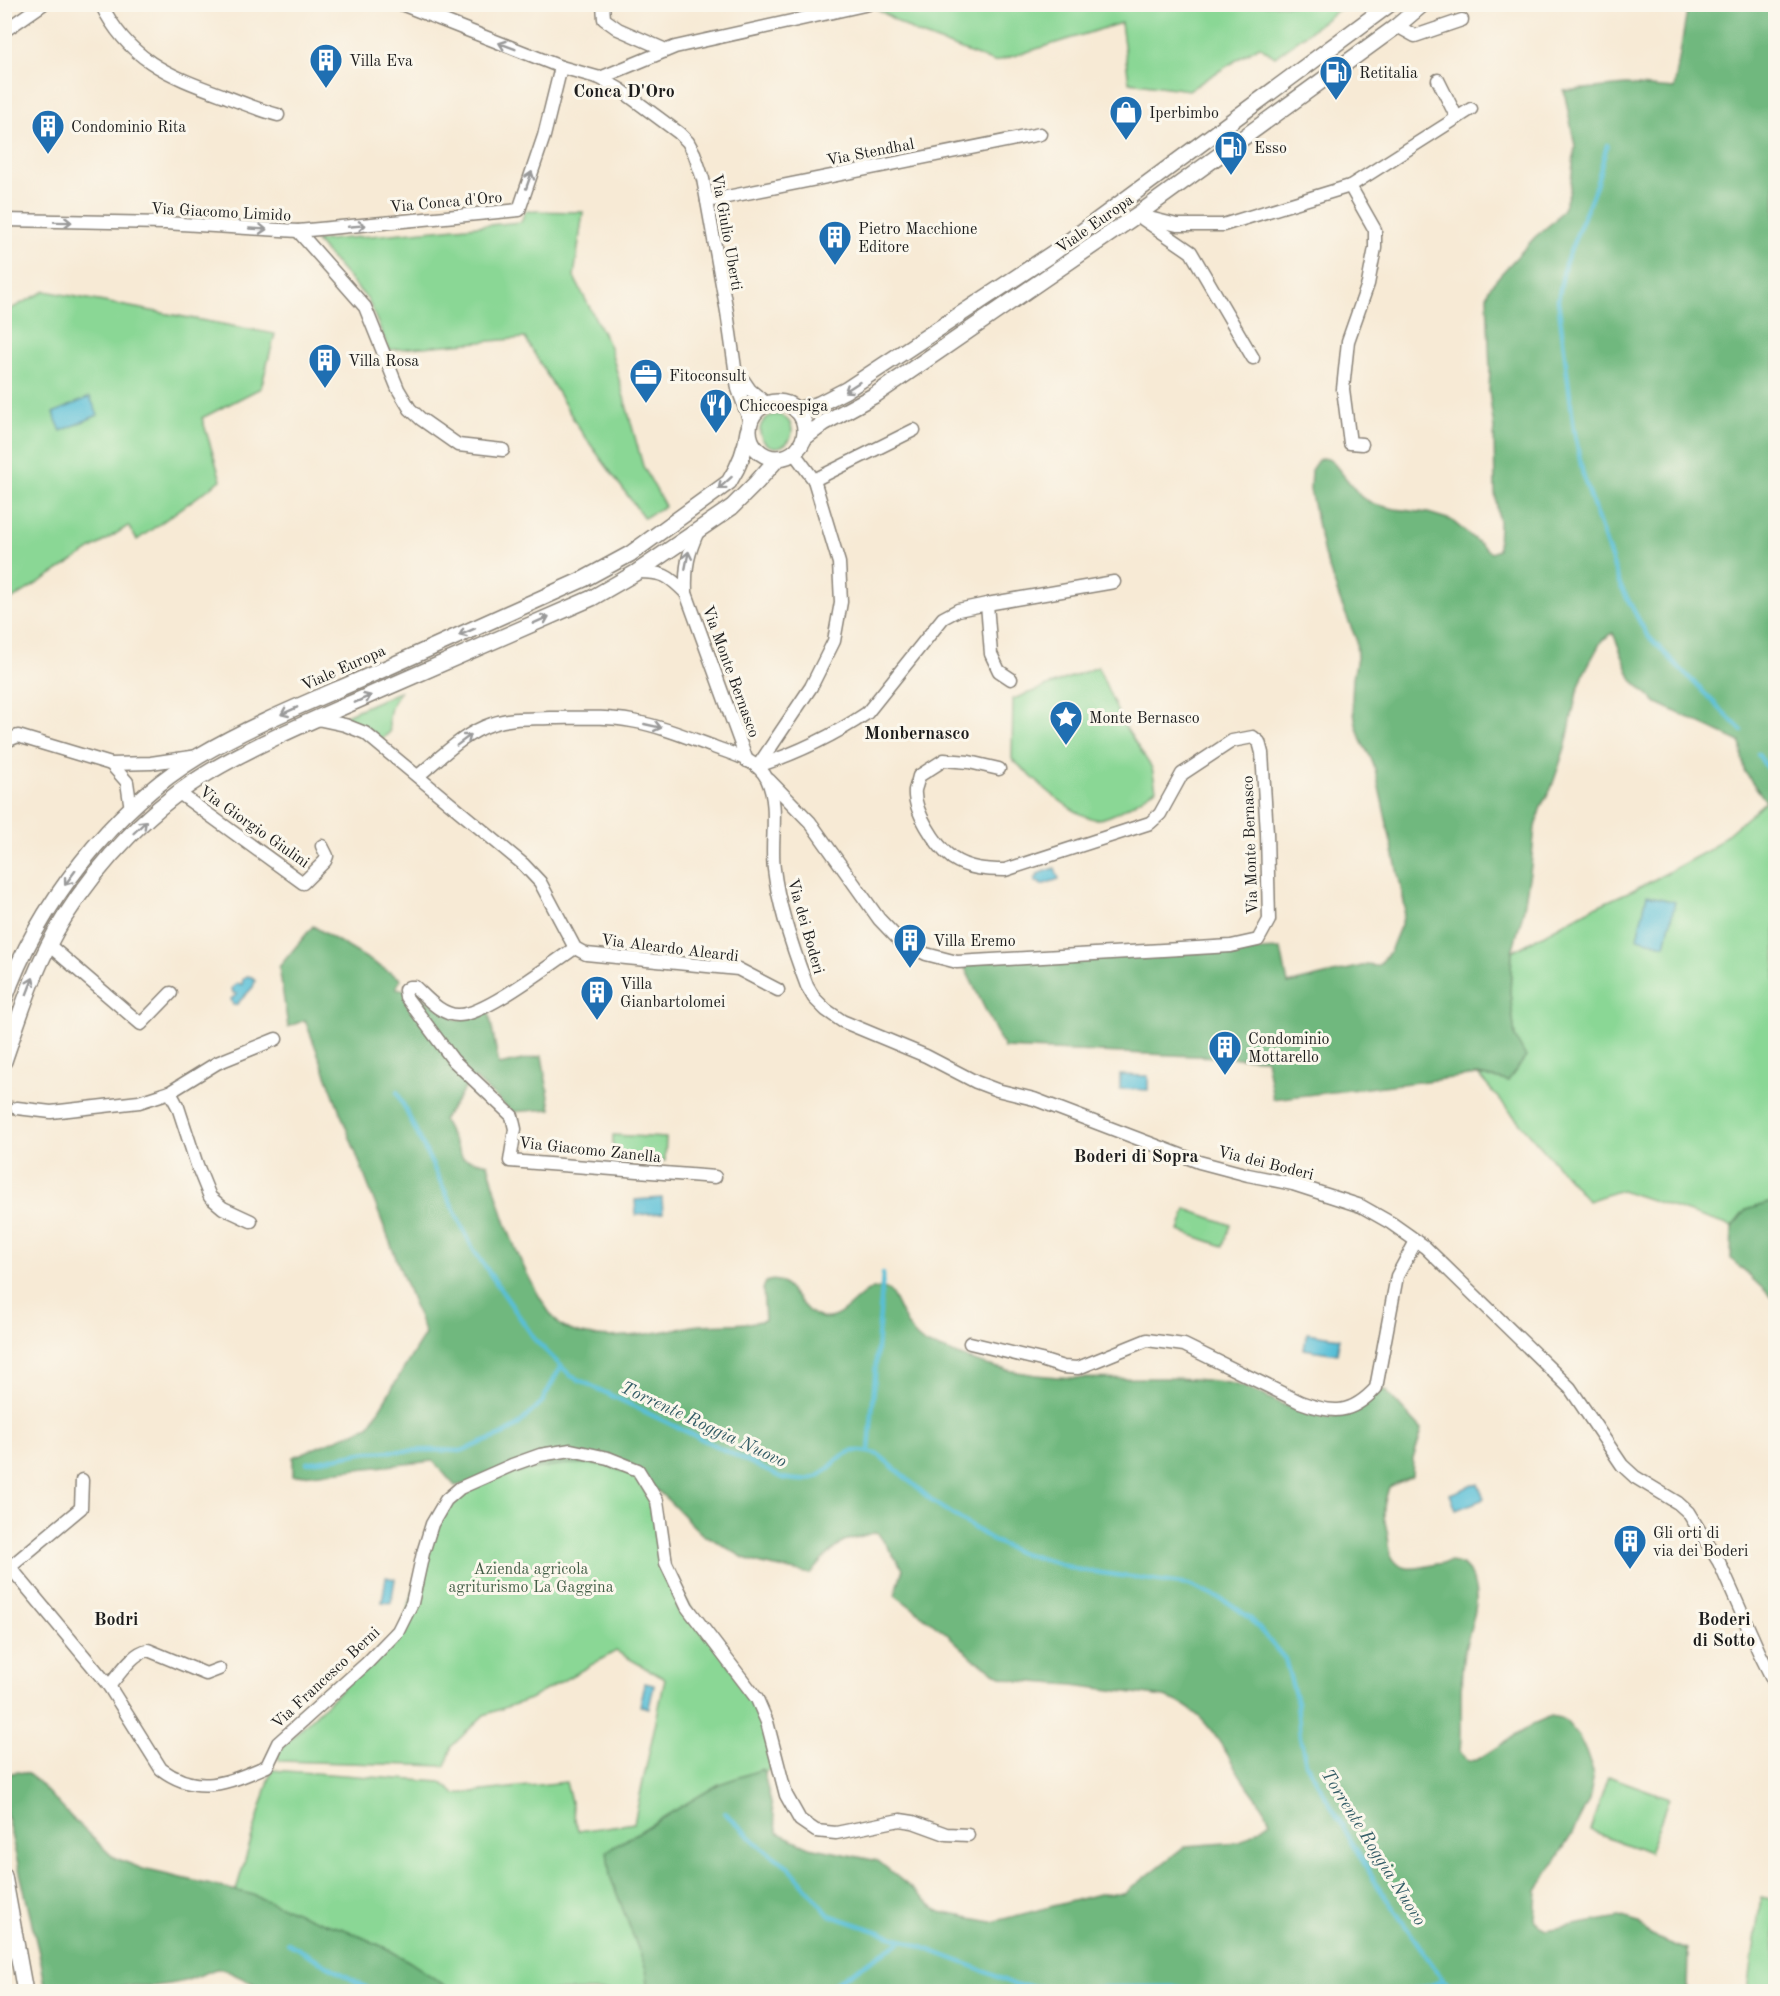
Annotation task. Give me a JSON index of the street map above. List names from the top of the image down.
{
  "streets": {
    "street": [
      "Via Stendhal",
      "Via Conca d'Oro",
      "Via Giacomo Limido",
      "Viale Europa",
      "Via Giulio Uberti",
      "Via Monte Bernasco",
      "Via Giorgio Giulini",
      "Via dei Boderi",
      "Via Aleardo Aleardi",
      "Via Giacomo Zanella",
      "Via Francesco Berni"
    ]
  },
  "crossings": [
    ["Via Stendhal", "Via Giulio Uberti"],
    ["Via Conca d'Oro", "Via Giacomo Limido"],
    ["Via Conca d'Oro", "Via Giulio Uberti"],
    ["Viale Europa", "Via Giulio Uberti"],
    ["Via Monte Bernasco", "Via dei Boderi"],
    ["Via Aleardo Aleardi", "Via Giacomo Zanella"]
  ],
  "one_way": ["Via Conca d'Oro", "Via Giacomo Limido"],
  "districts": [
    "Conca D'Oro",
    "Monbernasco",
    "Boderi di Sopra",
    "Bodri",
    "Boderi di Sotto"
  ],
  "water": ["Torrente Roggia Nuovo"],
  "parks": ["Azienda agricola agriturismo La Gaggina"],
  "places": {
    "building": [
      "Villa Eva",
      "Condominio Rita",
      "Pietro Macchione Editore",
      "Villa Rosa",
      "Villa Eremo",
      "Villa Gianbartolomei",
      "Condominio Mottarello",
      "Gli orti di via dei Boderi"
    ],
    "fuel station": ["Retitalia", "Esso"],
    "shop": ["Iperbimbo"],
    "office": ["Fitoconsult"],
    "restaurant": ["Chiccoespiga"],
    "place": ["Monte Bernasco"]
  }
}
